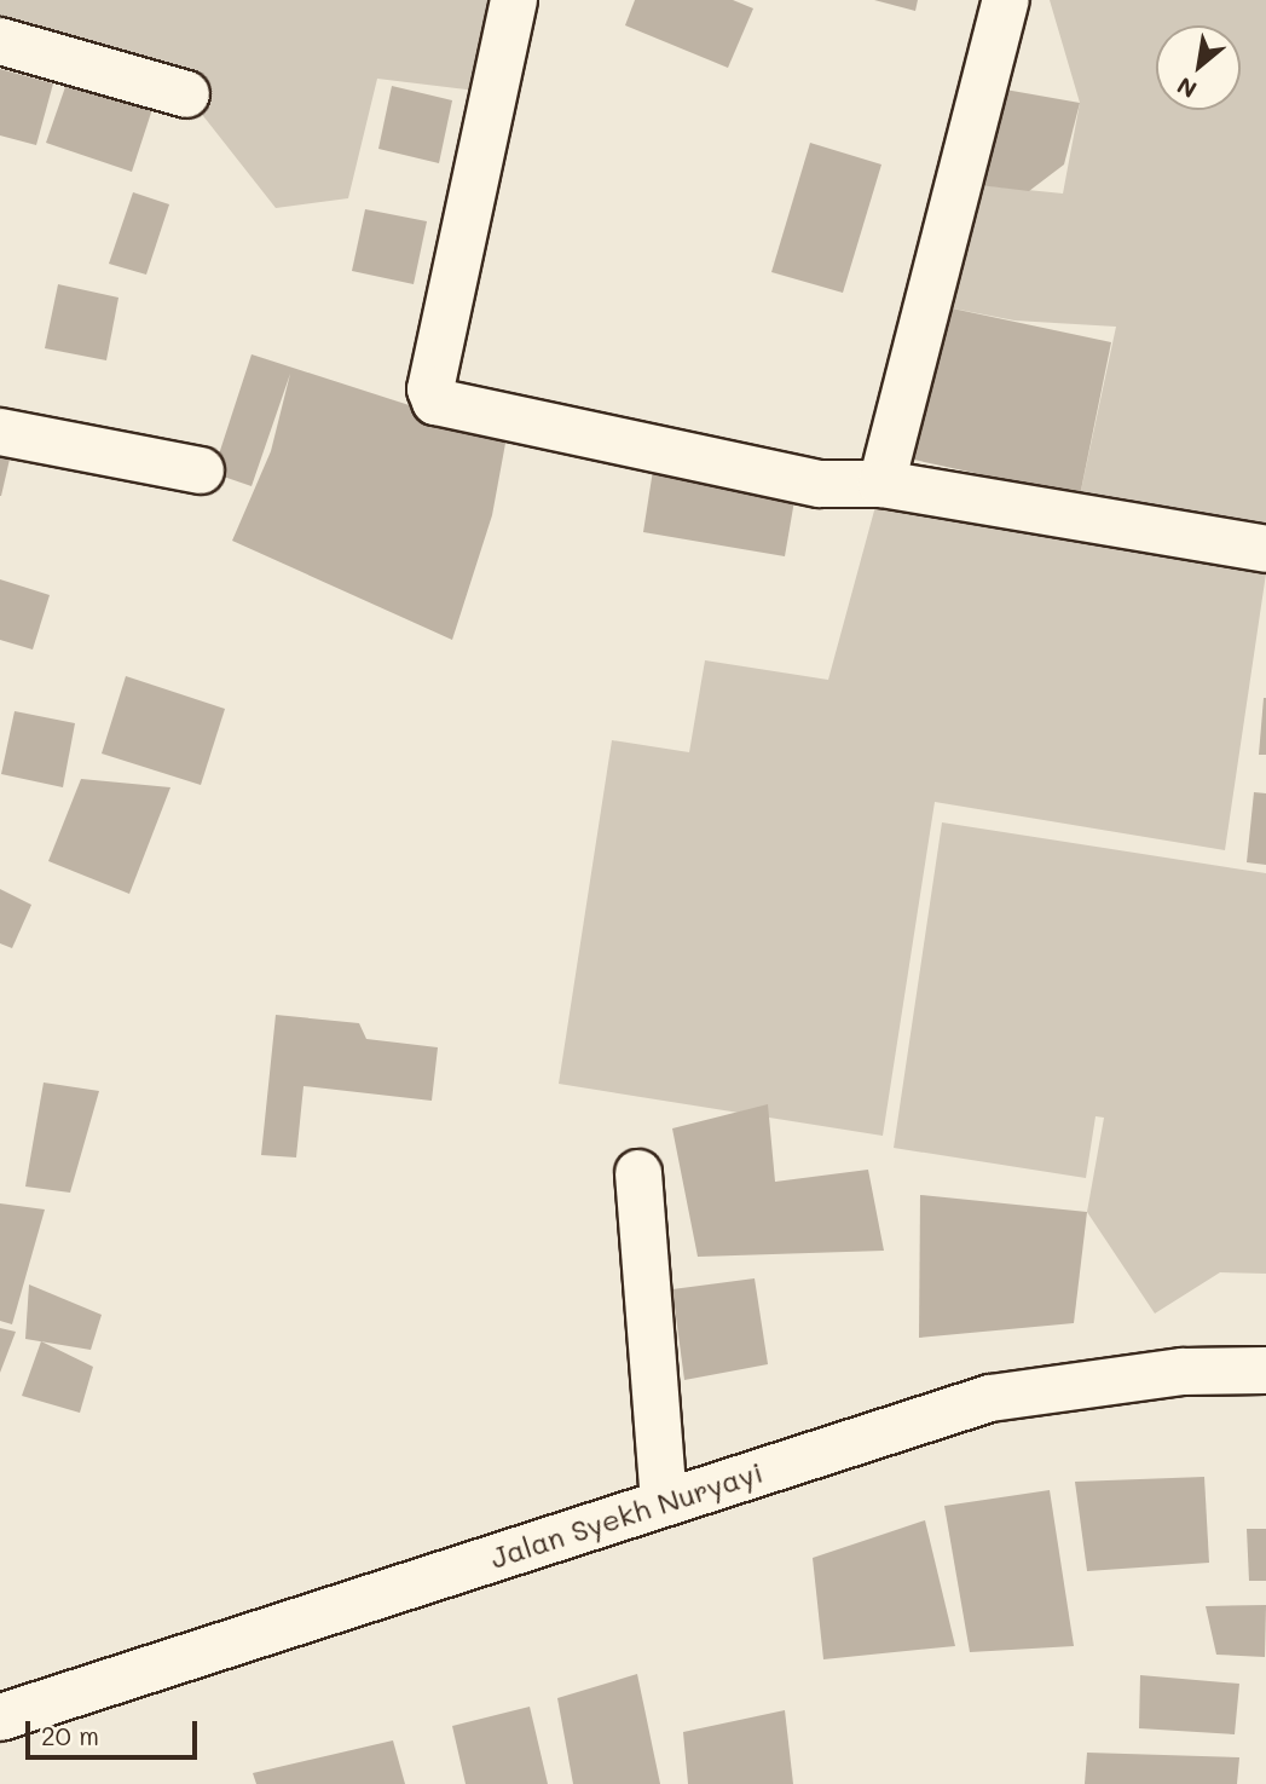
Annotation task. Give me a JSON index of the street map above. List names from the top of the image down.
{
  "streets": {
    "street": ["Jalan Syekh Nuryayi"]
  },
  "scale_bar": "20 m",
  "north": "bottom left"
}
